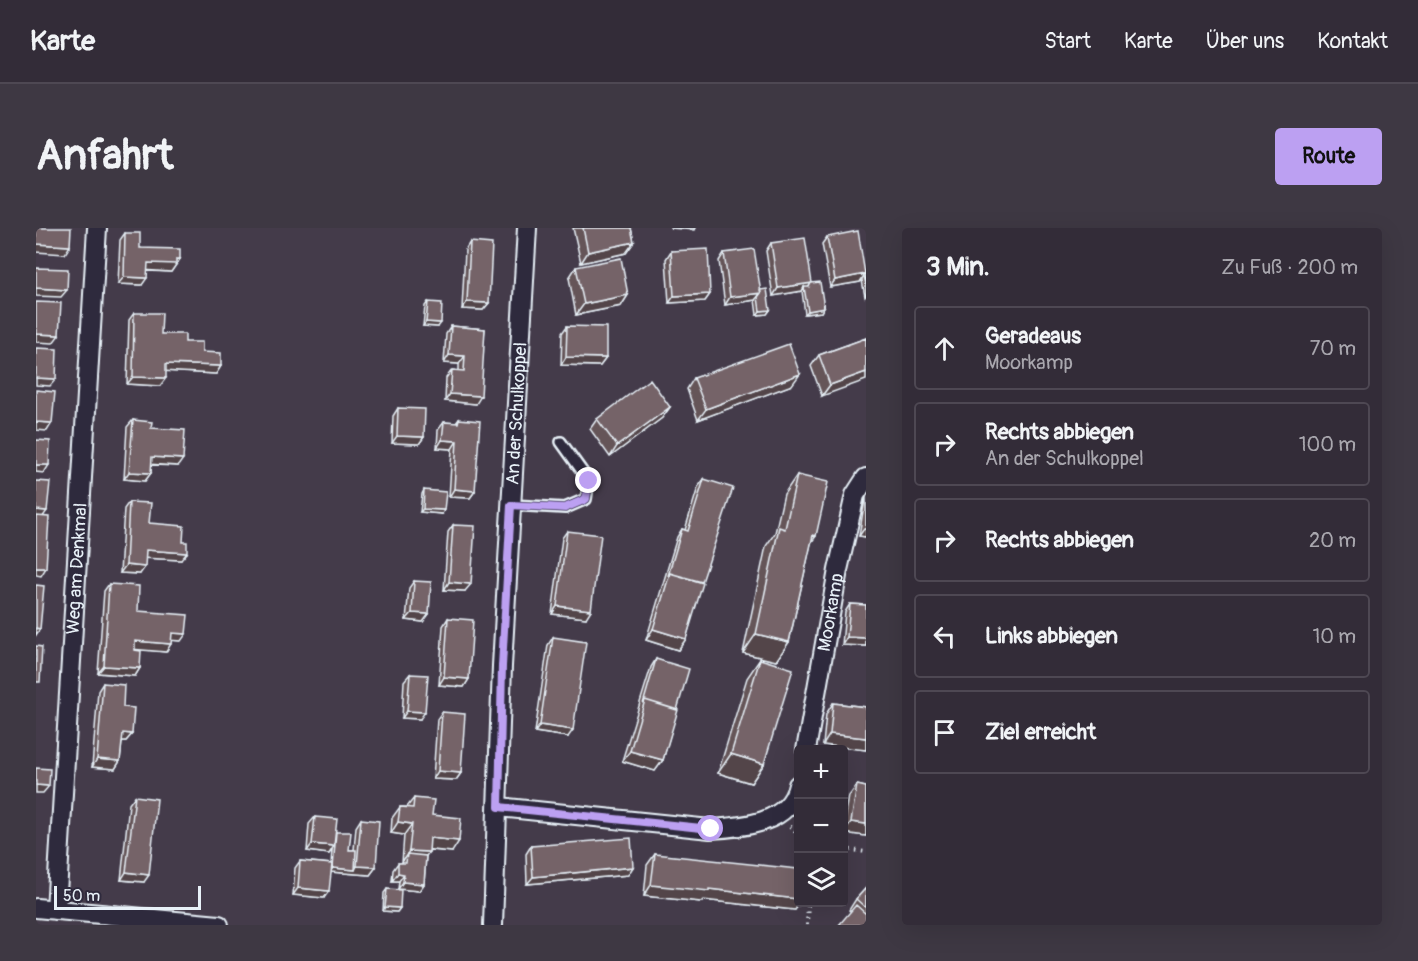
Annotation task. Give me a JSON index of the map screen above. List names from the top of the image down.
{
  "streets": {
    "street": ["An der Schulkoppel", "Weg am Denkmal", "Moorkamp"]
  },
  "scale_bar": "50 m",
  "page": {
    "header": "Karte",
    "nav": [
      "Start",
      "Karte",
      "Über uns",
      "Kontakt"
    ],
    "buttons": "Route",
    "title": "Anfahrt",
    "heading": ["3 Min.", "Zu Fuß · 200 m"],
    "list": [
      ["Geradeaus", "Moorkamp", "70 m"],
      ["Rechts abbiegen", "An der Schulkoppel", "100 m"],
      ["Rechts abbiegen", "20 m"],
      ["Links abbiegen", "10 m"],
      "Ziel erreicht"
    ],
    "map_buttons": ["+", "−"],
    "scale": "50 m"
  }
}
